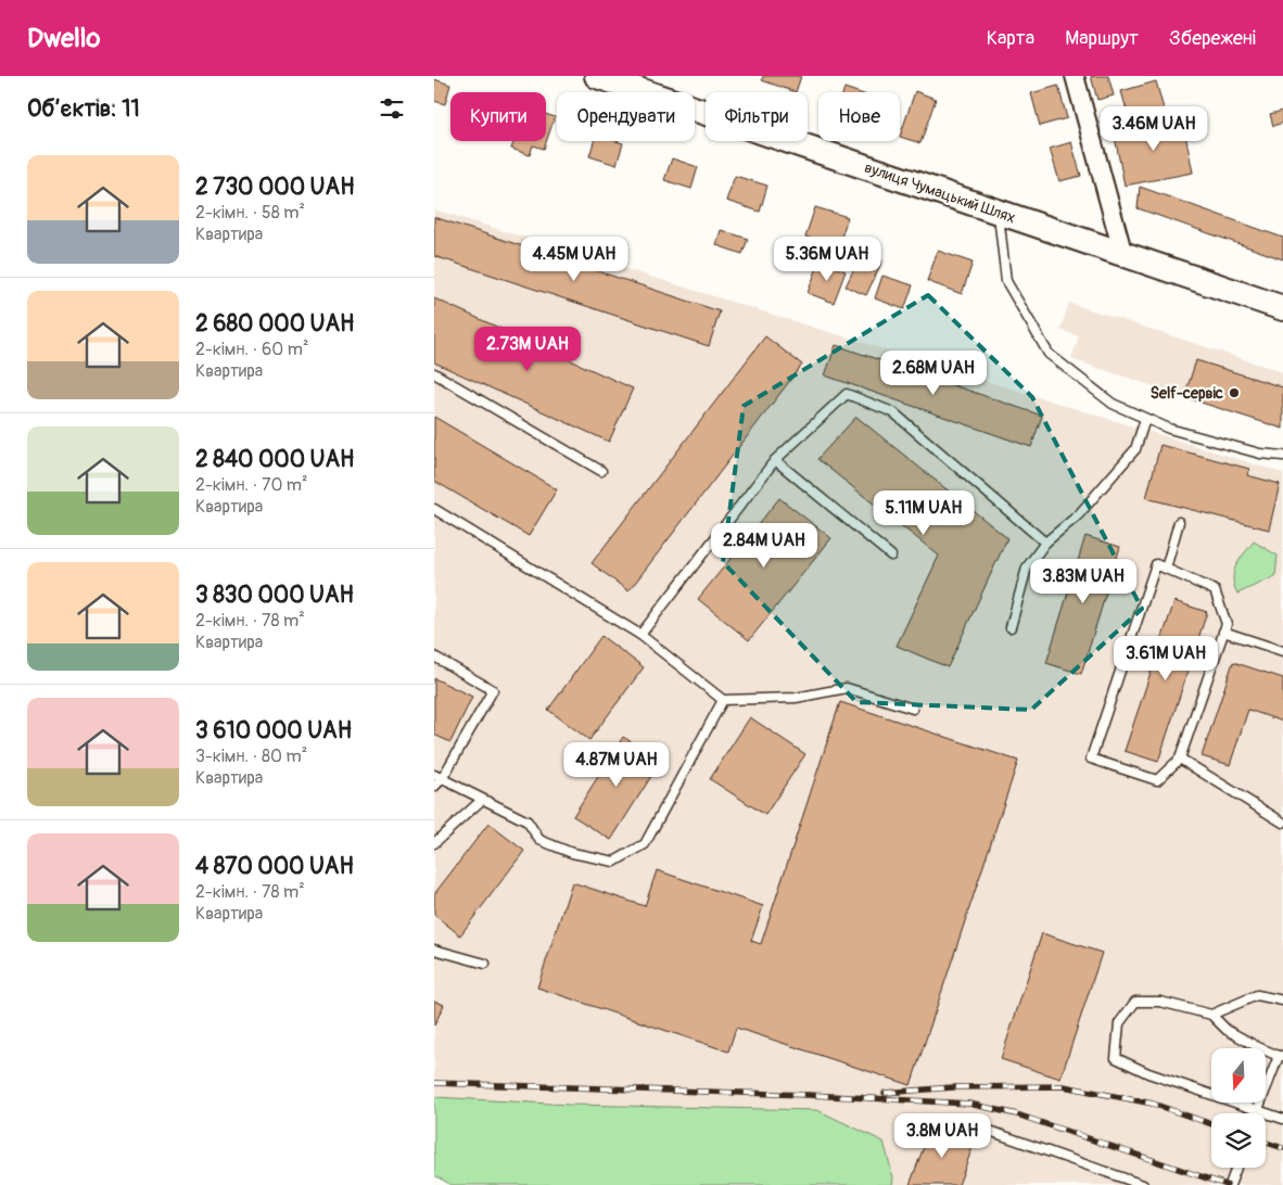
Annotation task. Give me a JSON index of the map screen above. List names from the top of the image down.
{
  "streets": {
    "main road": ["вулиця Чумацький Шлях"]
  },
  "places": ["Self-сервіс"],
  "north": "bottom",
  "page": {
    "header": "Dwello",
    "nav": ["Карта", "Маршрут", "Збережені"],
    "heading": "Об’єктів: 11",
    "chip": [
      "Купити",
      "Орендувати",
      "Фільтри",
      "Нове"
    ],
    "price": [
      "3.46M UAH",
      "4.45M UAH",
      "5.36M UAH",
      "2.73M UAH",
      "2.68M UAH",
      "5.11M UAH",
      "2.84M UAH",
      "3.83M UAH",
      "3.61M UAH",
      "4.87M UAH",
      "3.8M UAH"
    ],
    "list": [
      {
        "name": "2 730 000 UAH",
        "note": "2-кімн. · 58 m² · Квартира"
      },
      {
        "name": "2 680 000 UAH",
        "note": "2-кімн. · 60 m² · Квартира"
      },
      {
        "name": "2 840 000 UAH",
        "note": "2-кімн. · 70 m² · Квартира"
      },
      {
        "name": "3 830 000 UAH",
        "note": "2-кімн. · 78 m² · Квартира"
      },
      {
        "name": "3 610 000 UAH",
        "note": "3-кімн. · 80 m² · Квартира"
      },
      {
        "name": "4 870 000 UAH",
        "note": "2-кімн. · 78 m² · Квартира"
      }
    ]
  }
}
